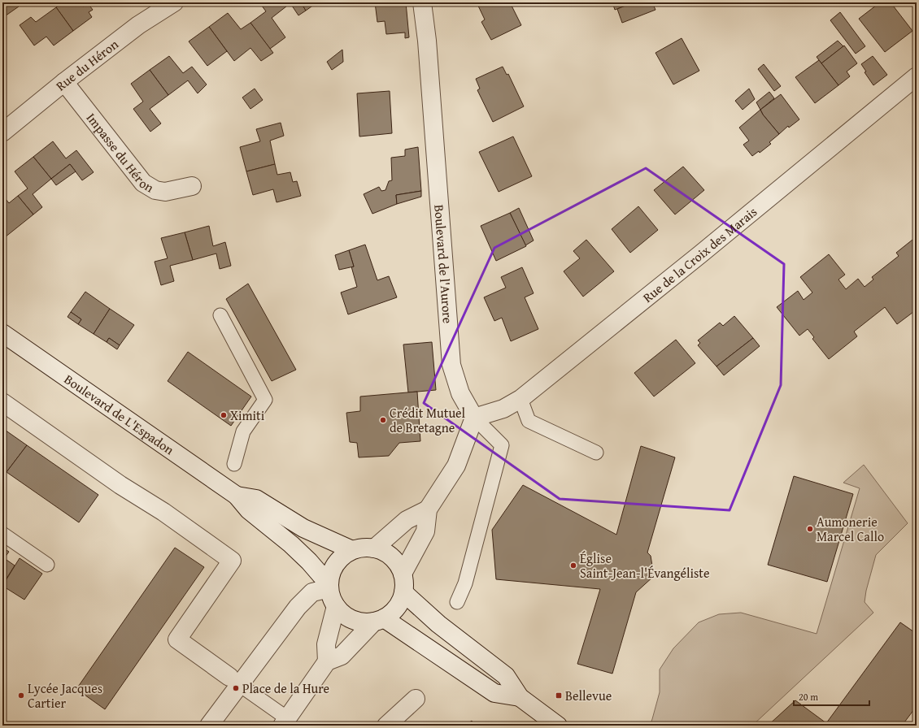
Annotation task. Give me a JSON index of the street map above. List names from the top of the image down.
{
  "streets": {
    "street": [
      "Rue du Héron",
      "Impasse du Héron",
      "Rue de la Croix des Marais",
      "Boulevard de l'Aurore",
      "Boulevard de L'Espadon"
    ]
  },
  "crossings": [
    ["Rue du Héron", "Impasse du Héron"],
    ["Rue de la Croix des Marais", "Boulevard de l'Aurore"]
  ],
  "places": {
    "other": [
      "Ximiti",
      "Crédit Mutuel de Bretagne",
      "Aumonerie Marcel Callo",
      "Église Saint-Jean-l'Évangéliste",
      "Place de la Hure",
      "Lycée Jacques Cartier"
    ],
    "transit": ["Bellevue"]
  },
  "scale_bar": "20 m"
}
